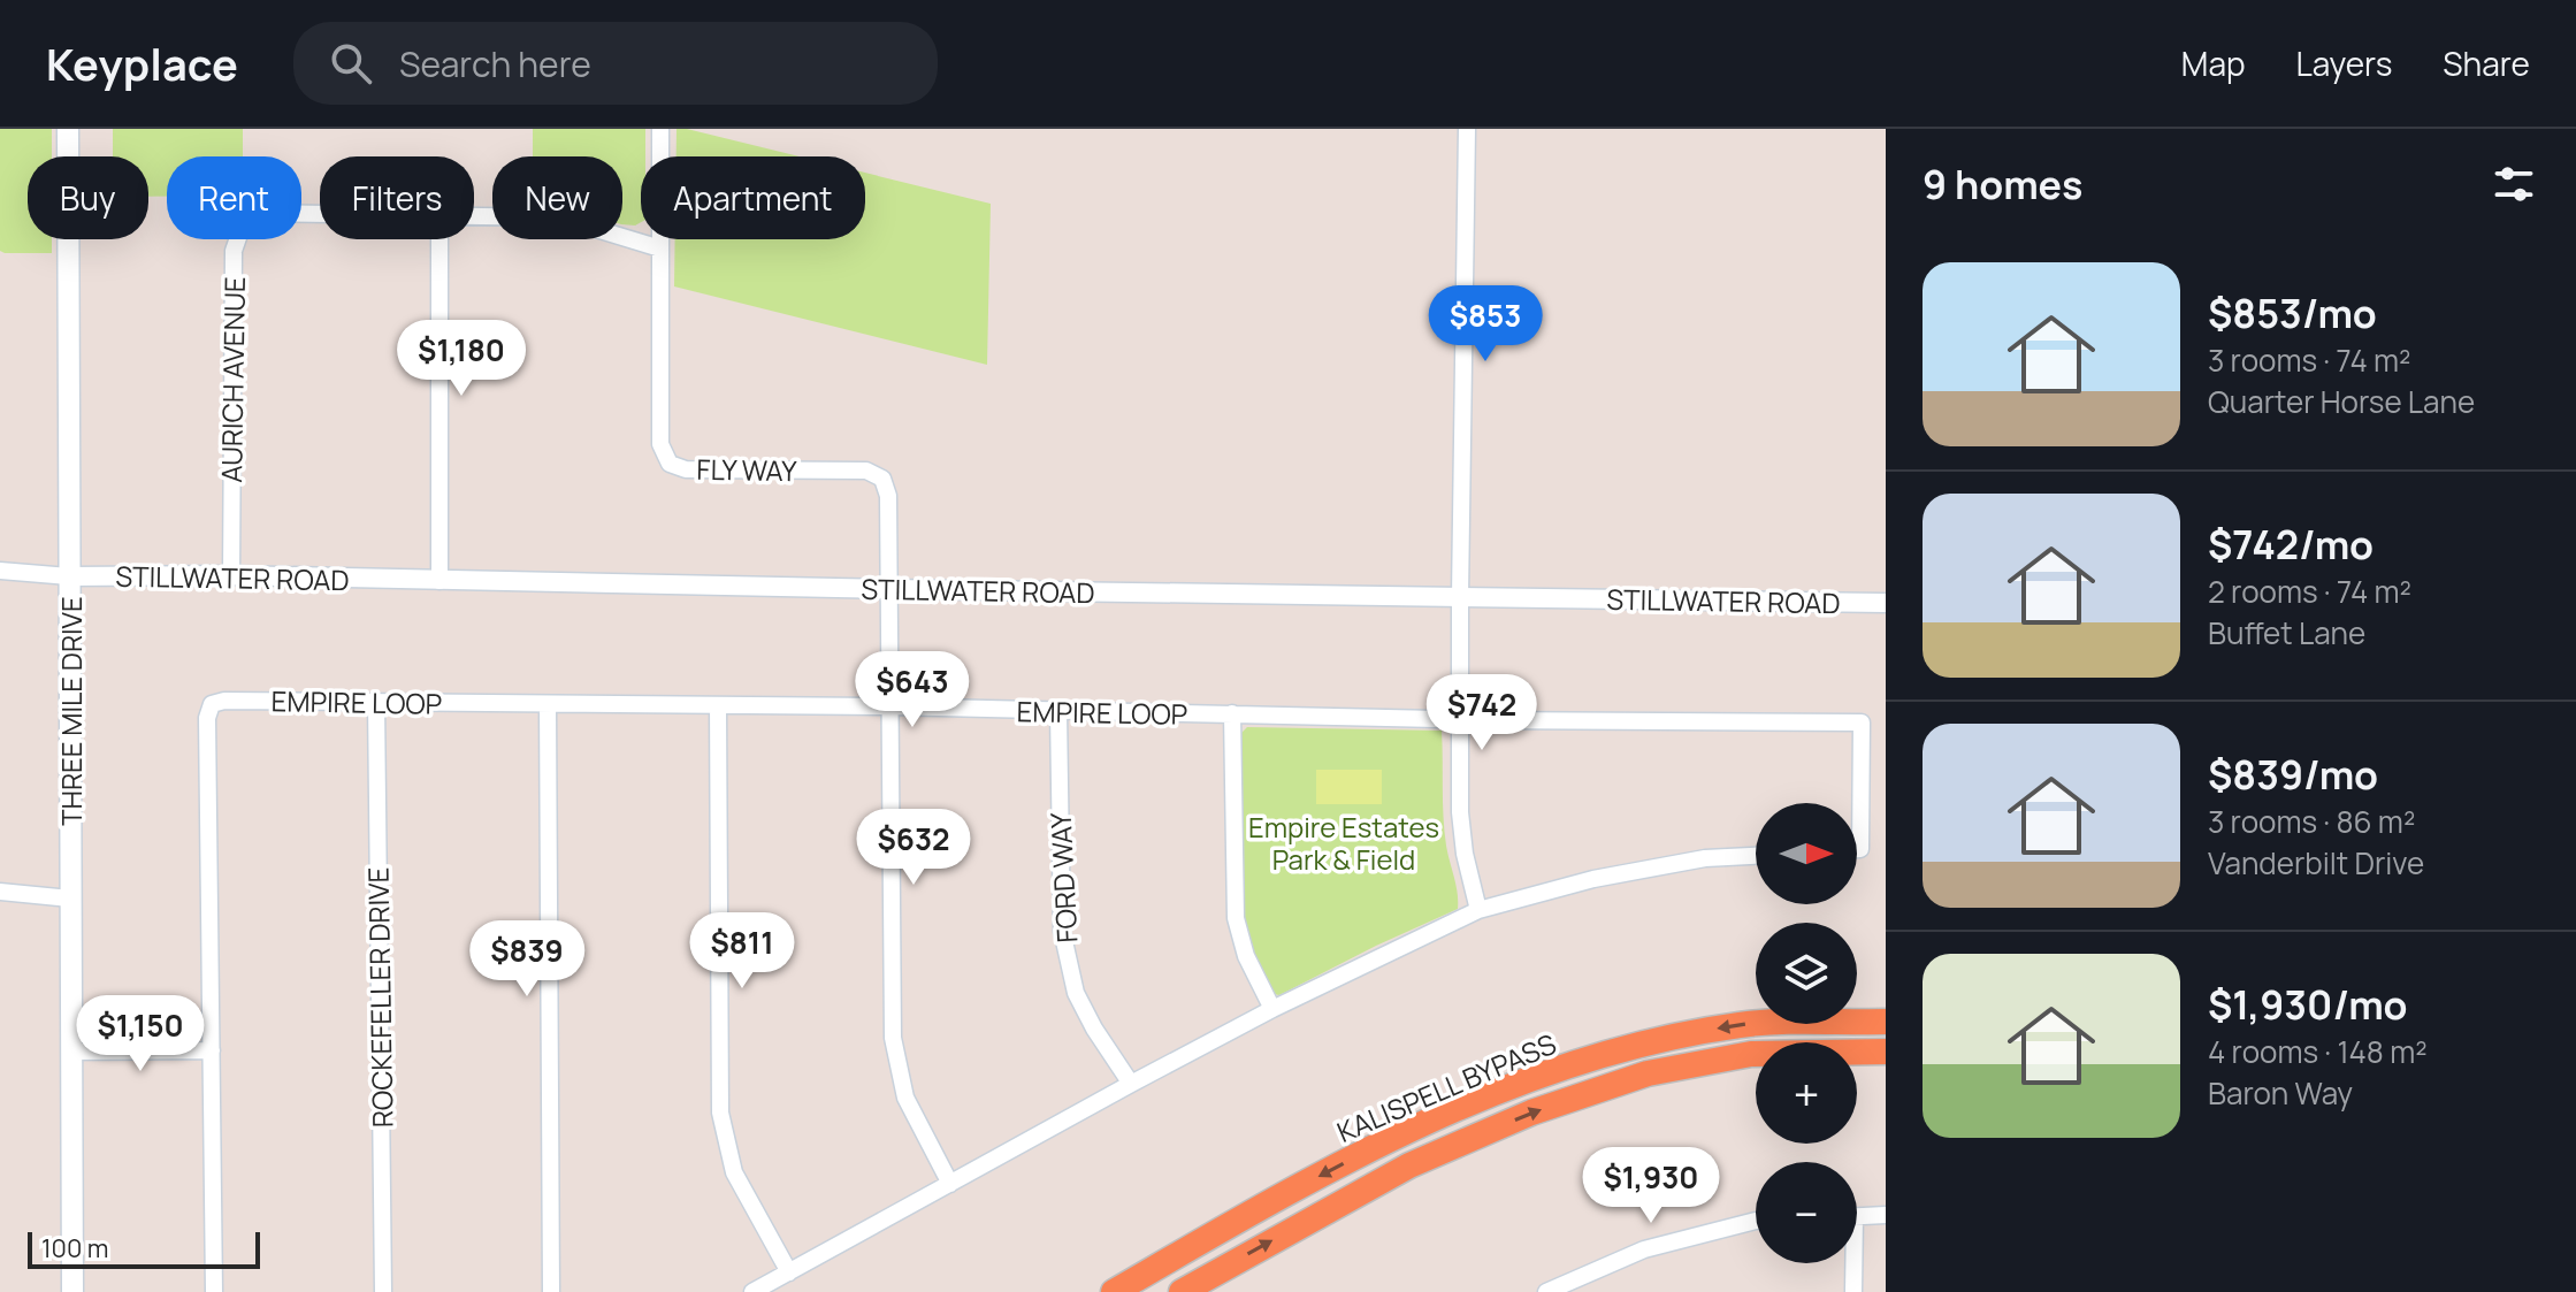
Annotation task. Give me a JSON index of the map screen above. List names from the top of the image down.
{
  "streets": {
    "highway": ["KALISPELL BYPASS"],
    "main road": ["THREE MILE DRIVE"],
    "street": [
      "AURICH AVENUE",
      "FLY WAY",
      "STILLWATER ROAD",
      "EMPIRE LOOP",
      "FORD WAY",
      "ROCKEFELLER DRIVE"
    ]
  },
  "crossings": [
    ["AURICH AVENUE", "FLY WAY"],
    ["AURICH AVENUE", "STILLWATER ROAD"],
    ["FLY WAY", "STILLWATER ROAD"],
    ["STILLWATER ROAD", "THREE MILE DRIVE"],
    ["EMPIRE LOOP", "FORD WAY"],
    ["EMPIRE LOOP", "ROCKEFELLER DRIVE"]
  ],
  "parks": ["Empire Estates Park & Field"],
  "scale_bar": "100 m",
  "north": "right",
  "page": {
    "header": "Keyplace",
    "search": "Search here",
    "nav": ["Map", "Layers", "Share"],
    "heading": "9 homes",
    "chip": [
      "Buy",
      "Rent",
      "Filters",
      "New",
      "Apartment"
    ],
    "list": [
      {
        "name": "$853/mo",
        "note": "3 rooms · 74 m² · Quarter Horse Lane"
      },
      {
        "name": "$742/mo",
        "note": "2 rooms · 74 m² · Buffet Lane"
      },
      {
        "name": "$839/mo",
        "note": "3 rooms · 86 m² · Vanderbilt Drive"
      },
      {
        "name": "$1,930/mo",
        "note": "4 rooms · 148 m² · Baron Way"
      }
    ],
    "price": [
      "$853",
      "$1,180",
      "$643",
      "$742",
      "$632",
      "$811",
      "$839",
      "$1,150",
      "$1,930"
    ],
    "map_buttons": ["+", "−"],
    "scale": "100 m"
  }
}
